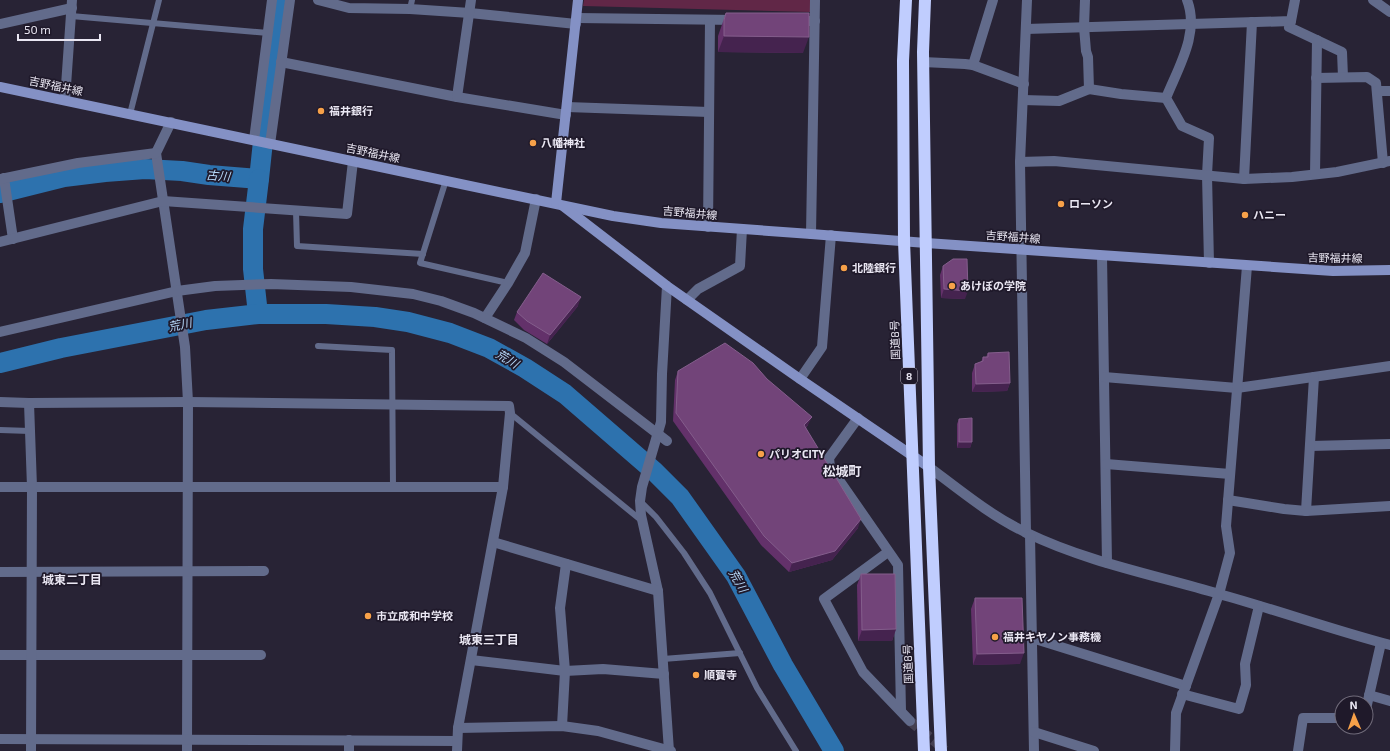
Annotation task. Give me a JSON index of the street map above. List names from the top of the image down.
{
  "streets": {
    "highway": ["国道8号", "8"],
    "main road": ["吉野福井線"]
  },
  "crossings": [
    ["吉野福井線", "国道8号"],
    ["吉野福井線", "8"]
  ],
  "districts": ["松城町", "城東二丁目", "城東三丁目"],
  "water": ["古川", "荒川"],
  "places": [
    "福井銀行",
    "八幡神社",
    "ローソン",
    "ハニー",
    "北陸銀行",
    "あけぼの学院",
    "パリオCITY",
    "市立成和中学校",
    "福井キヤノン事務機",
    "順寶寺"
  ],
  "scale_bar": "50 m",
  "north": "top"
}
